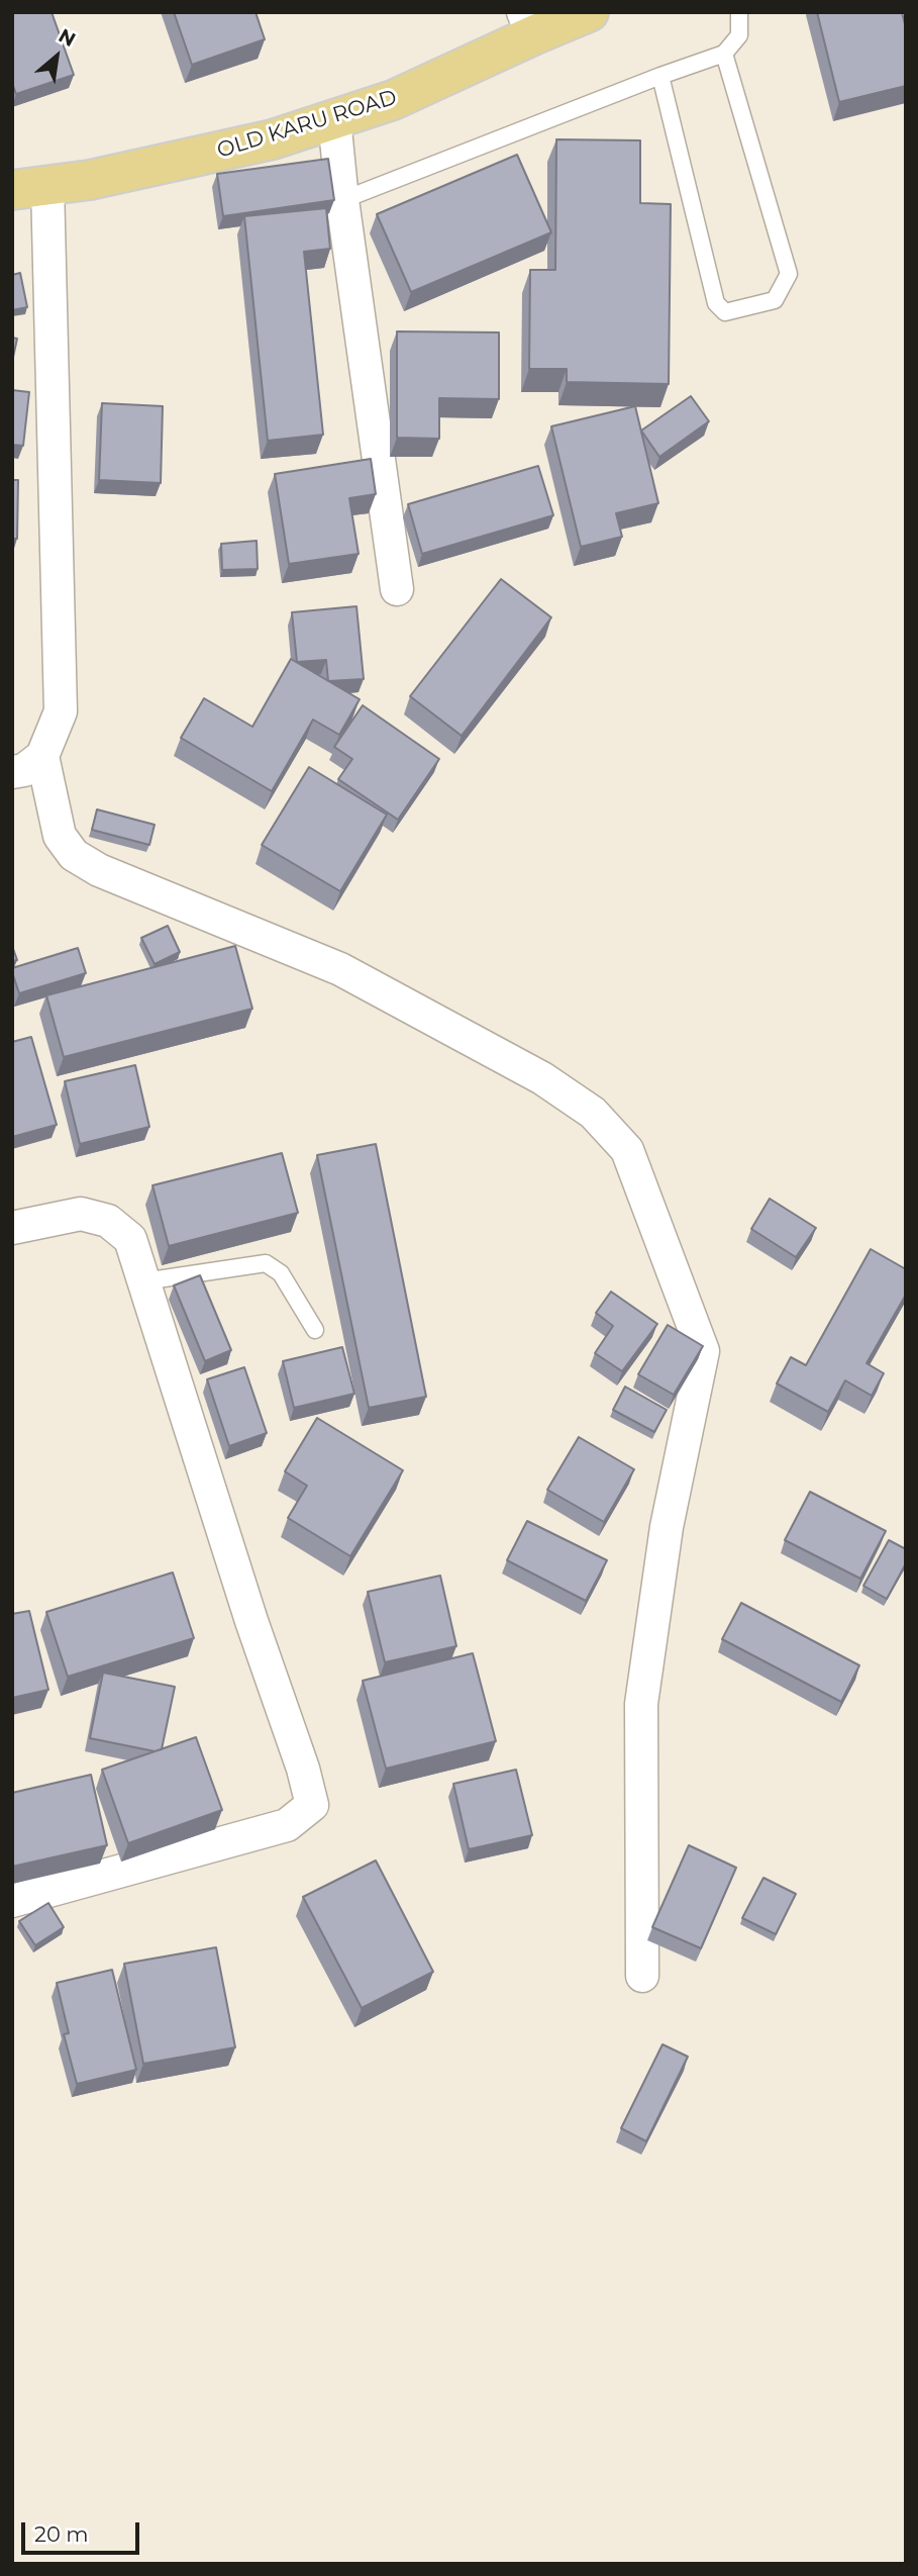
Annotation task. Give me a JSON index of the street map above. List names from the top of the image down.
{
  "streets": {
    "main road": ["OLD KARU ROAD"]
  },
  "scale_bar": "20 m",
  "north": "top right"
}
